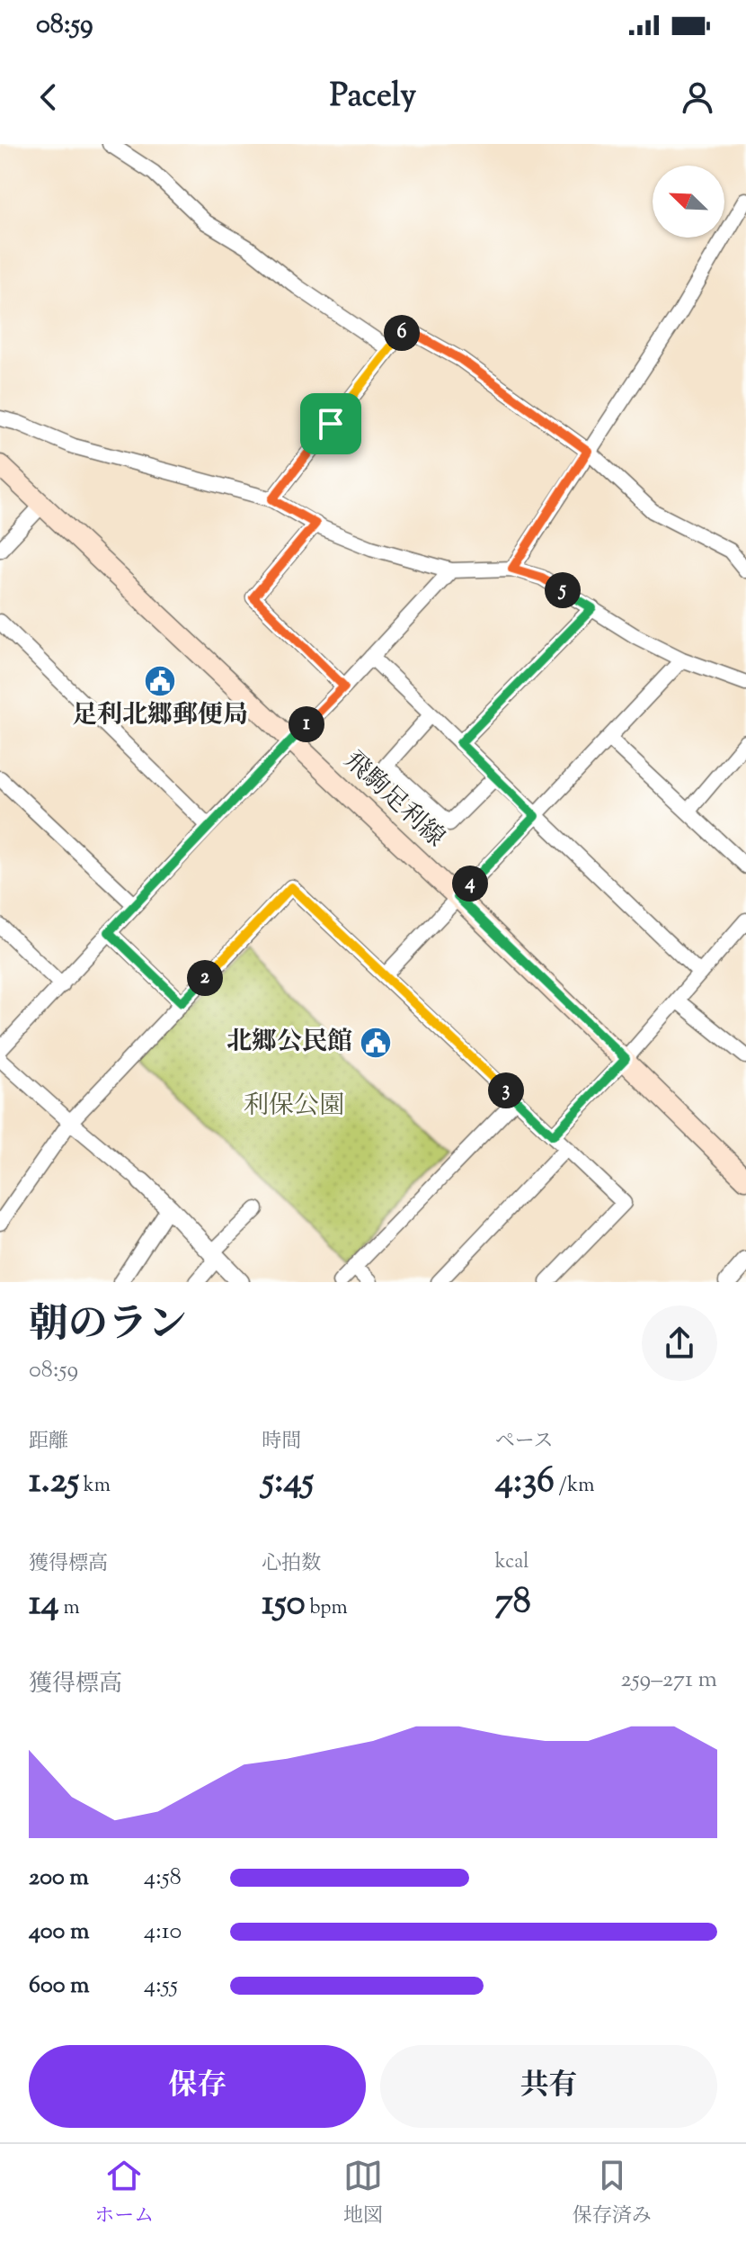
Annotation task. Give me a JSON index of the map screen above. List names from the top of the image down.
{
  "streets": {
    "main road": ["飛駒足利線"]
  },
  "parks": ["利保公園"],
  "places": {
    "public building": ["足利北郷郵便局", "北郷公民館"]
  },
  "north": "top left",
  "page": {
    "status": "08:59",
    "header": "Pacely",
    "pins": [
      "6",
      "5",
      "1",
      "4",
      "2",
      "3"
    ],
    "heading": ["朝のラン", "08:59"],
    "stats": [
      ["距離", "1.25 km"],
      ["時間", "5:45"],
      ["ペース", "4:36 /km"],
      ["獲得標高", "14 m"],
      ["心拍数", "150 bpm"],
      ["kcal", "78"]
    ],
    "chart": ["獲得標高", "259–271 m"],
    "list": [
      {
        "name": "200 m",
        "note": "4:58"
      },
      {
        "name": "400 m",
        "note": "4:10"
      },
      {
        "name": "600 m",
        "note": "4:55"
      }
    ],
    "buttons": ["保存", "共有"],
    "tabs": ["ホーム", "地図", "保存済み"]
  }
}
